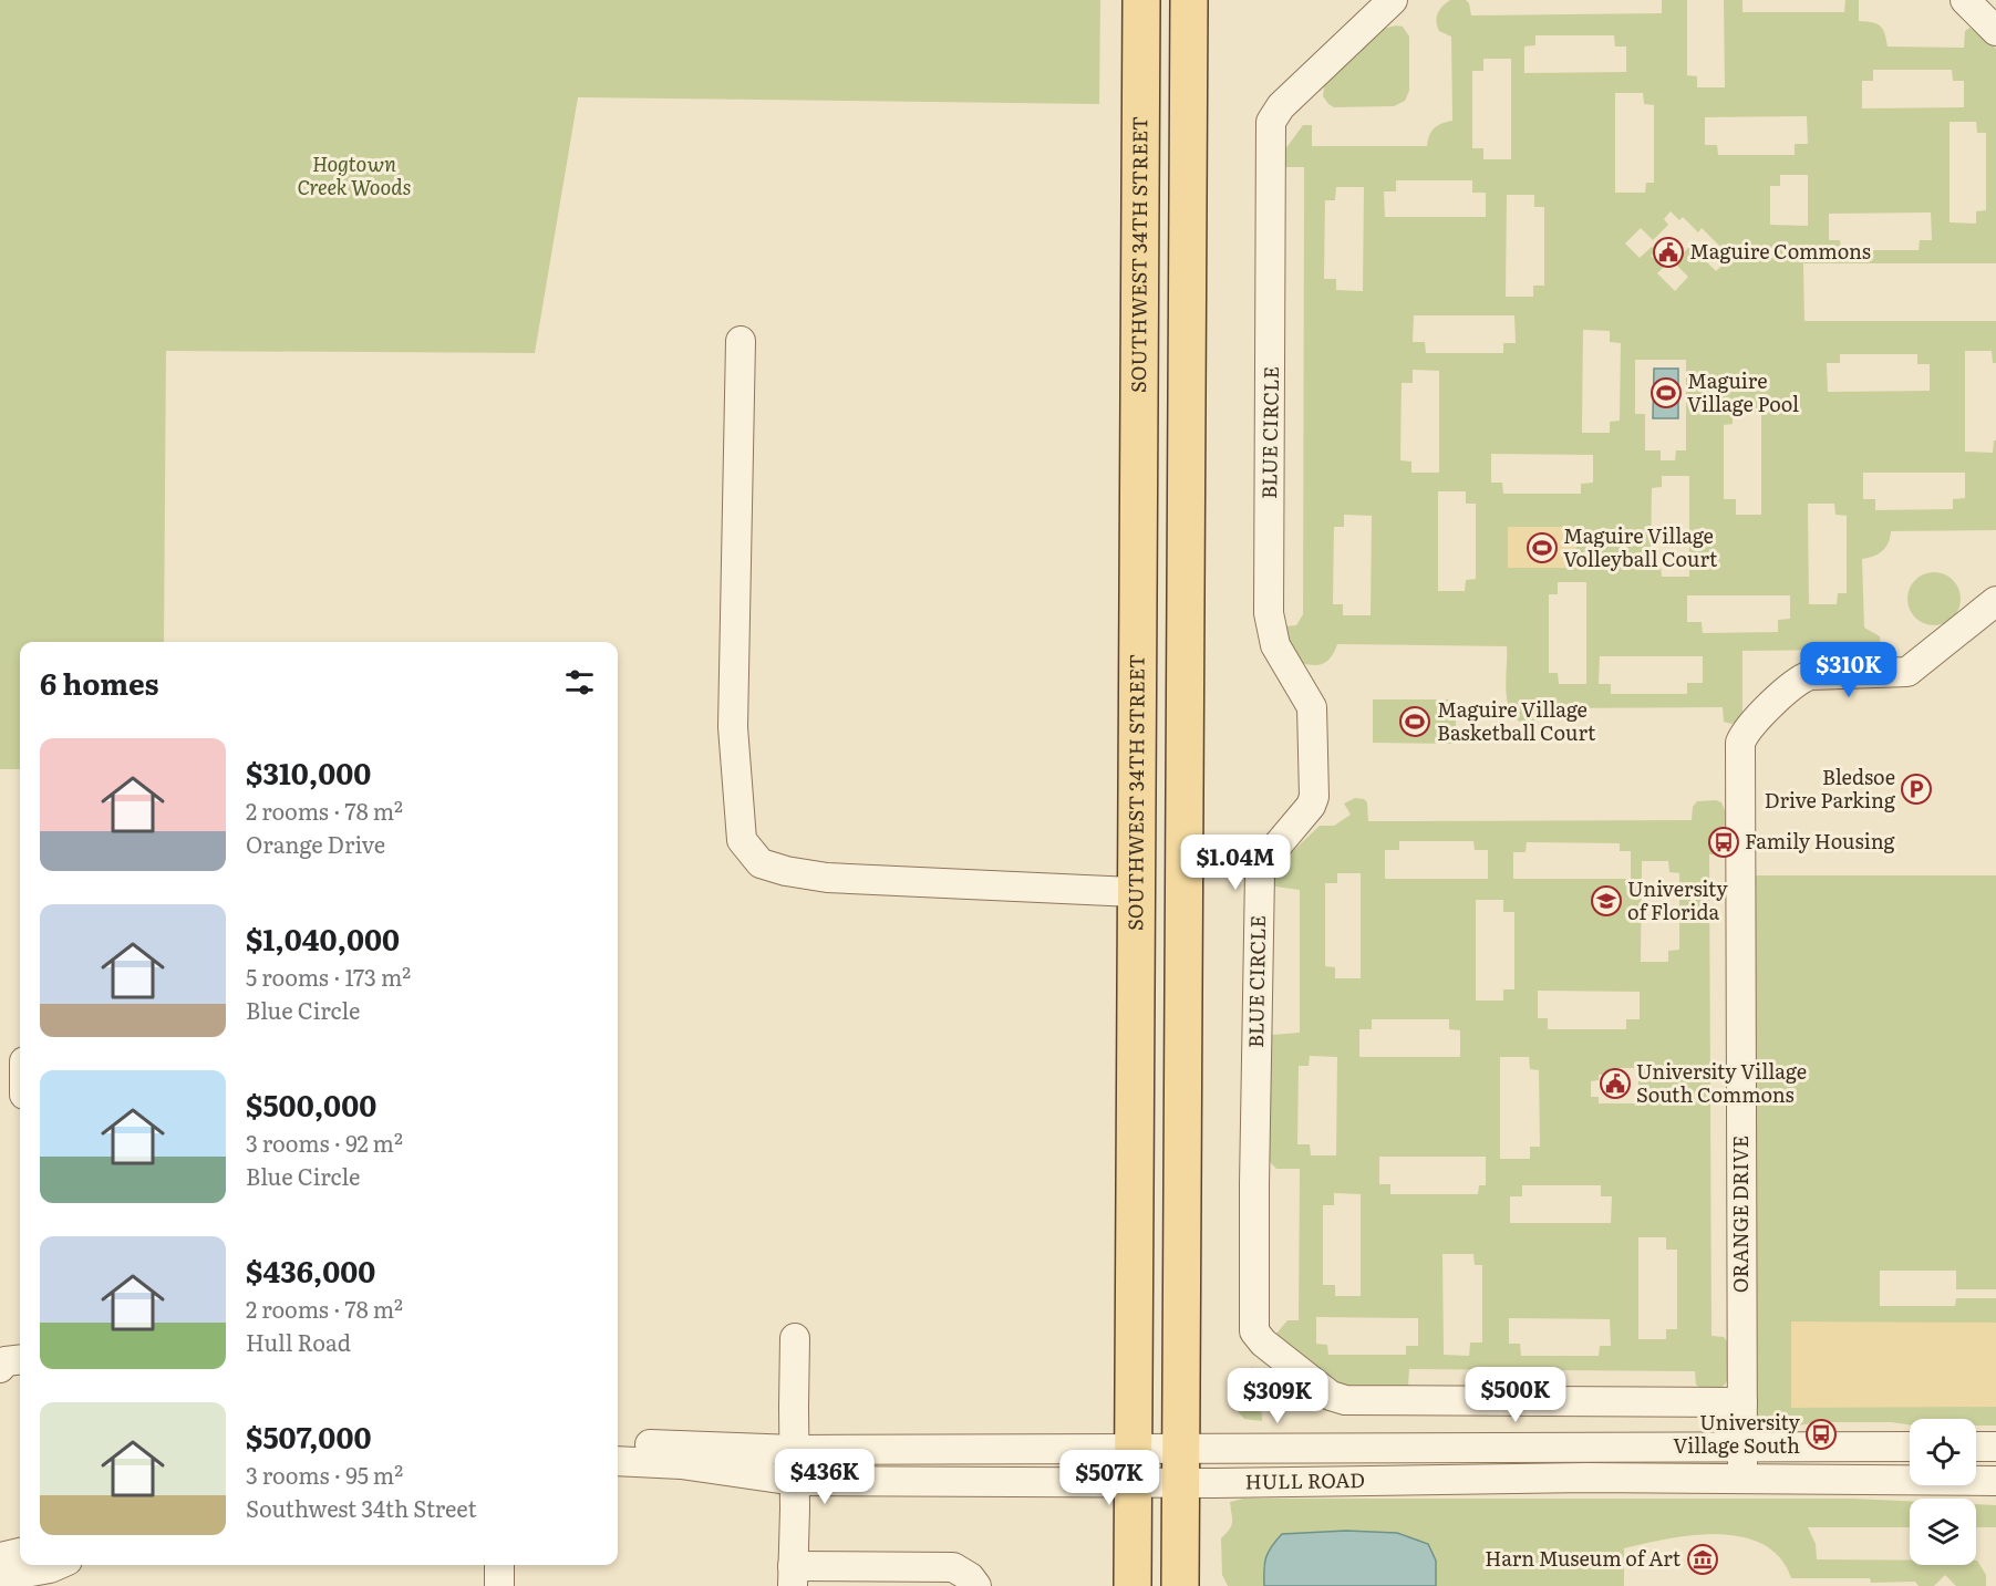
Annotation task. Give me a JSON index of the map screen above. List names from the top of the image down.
{
  "streets": {
    "main road": ["SOUTHWEST 34TH STREET"],
    "street": ["BLUE CIRCLE", "ORANGE DRIVE", "HULL ROAD"]
  },
  "crossings": [
    ["SOUTHWEST 34TH STREET", "HULL ROAD"],
    ["BLUE CIRCLE", "ORANGE DRIVE"],
    ["ORANGE DRIVE", "HULL ROAD"]
  ],
  "parks": ["Hogtown Creek Woods"],
  "places": {
    "public building": ["Maguire Commons", "University Village South Commons"],
    "sports": ["Maguire Village Pool", "Maguire Village Volleyball Court", "Maguire Village Basketball Court"],
    "parking": ["Bledsoe Drive Parking"],
    "bus stop": ["Family Housing", "University Village South"],
    "school or university": ["University of Florida"],
    "museum": ["Harn Museum of Art"]
  },
  "page": {
    "price": [
      "$310K",
      "$1.04M",
      "$500K",
      "$309K",
      "$436K",
      "$507K"
    ],
    "heading": "6 homes",
    "list": [
      {
        "name": "$310,000",
        "note": "2 rooms · 78 m² · Orange Drive"
      },
      {
        "name": "$1,040,000",
        "note": "5 rooms · 173 m² · Blue Circle"
      },
      {
        "name": "$500,000",
        "note": "3 rooms · 92 m² · Blue Circle"
      },
      {
        "name": "$436,000",
        "note": "2 rooms · 78 m² · Hull Road"
      },
      {
        "name": "$507,000",
        "note": "3 rooms · 95 m² · Southwest 34th Street"
      }
    ]
  }
}
